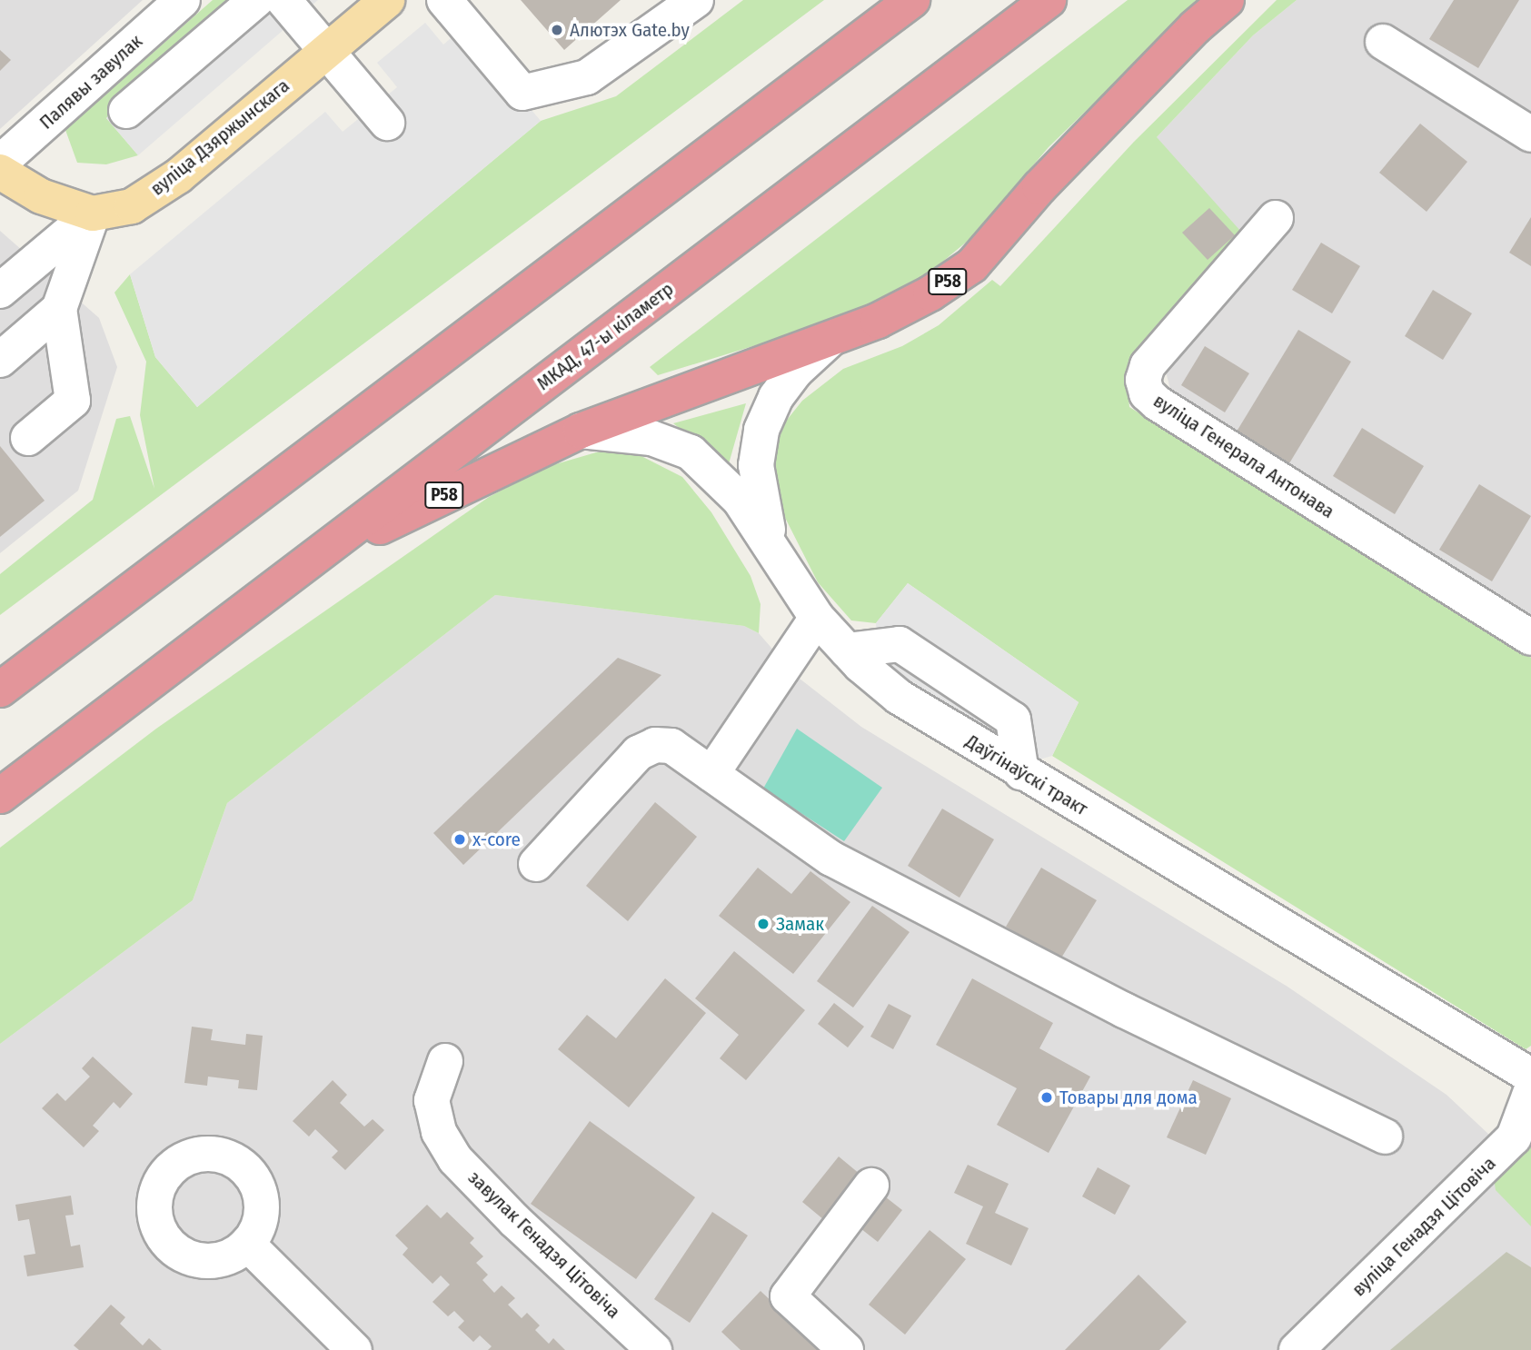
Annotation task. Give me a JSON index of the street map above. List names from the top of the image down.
{
  "streets": {
    "highway": ["Р58", "МКАД, 47-ы кіламетр"],
    "main road": ["вуліца Дзяржынскага"],
    "street": [
      "Палявы завулак",
      "вуліца Генерала Антонава",
      "Даўгінаўскі тракт",
      "вуліца Генадзя Цітовіча",
      "завулак Генадзя Цітовіча"
    ]
  },
  "crossings": [
    ["Р58", "МКАД, 47-ы кіламетр"],
    ["Р58", "Даўгінаўскі тракт"]
  ],
  "places": [
    "Алютэх Gate.by",
    "x-core",
    "Замак",
    "Товары для дома"
  ]
}
